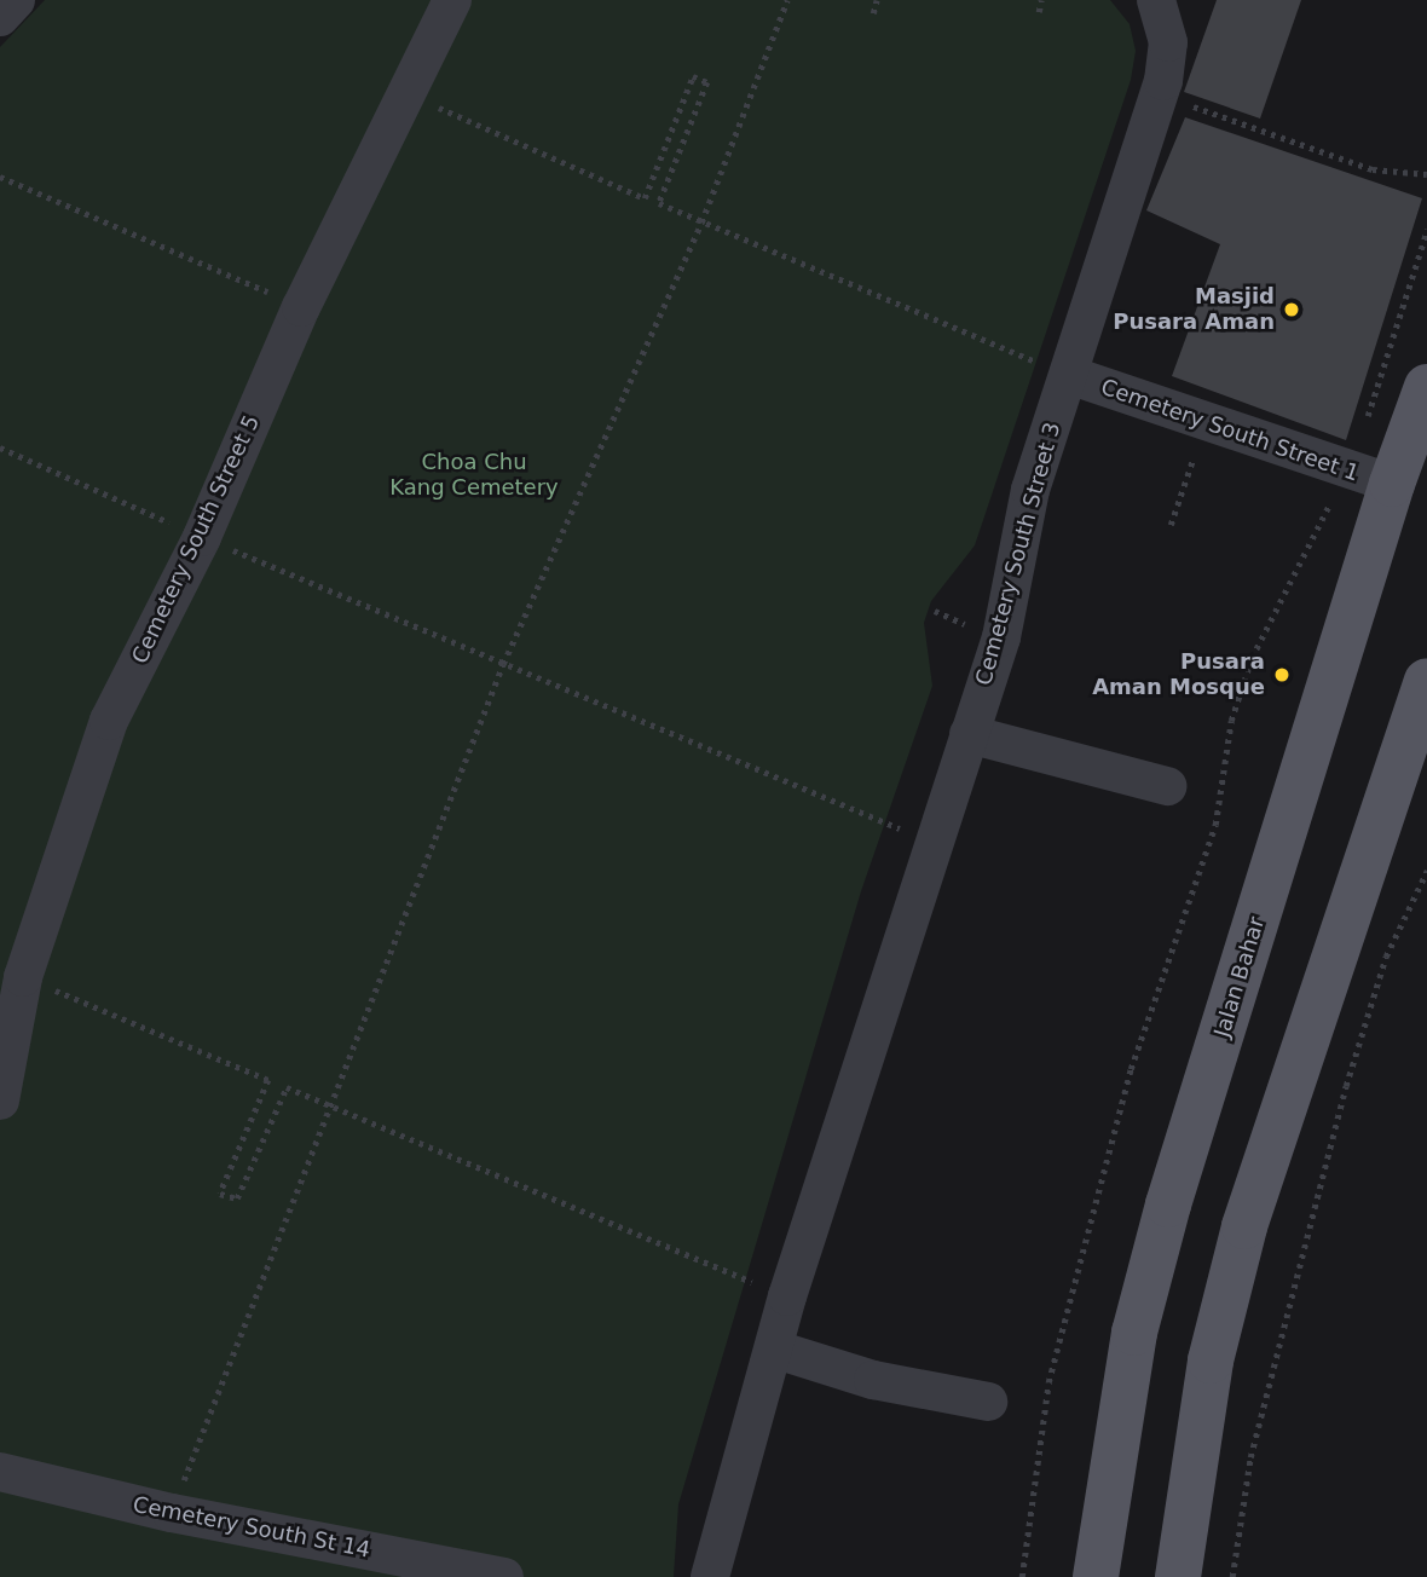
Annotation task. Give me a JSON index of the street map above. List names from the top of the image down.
{
  "streets": {
    "main road": ["Jalan Bahar"],
    "lane": [
      "Cemetery South Street 1",
      "Cemetery South Street 5",
      "Cemetery South Street 3",
      "Cemetery South St 14"
    ]
  },
  "crossings": [
    ["Cemetery South Street 1", "Cemetery South Street 3"],
    ["Cemetery South Street 1", "Jalan Bahar"]
  ],
  "parks": ["Choa Chu Kang Cemetery"],
  "places": ["Masjid Pusara Aman", "Pusara Aman Mosque"]
}
